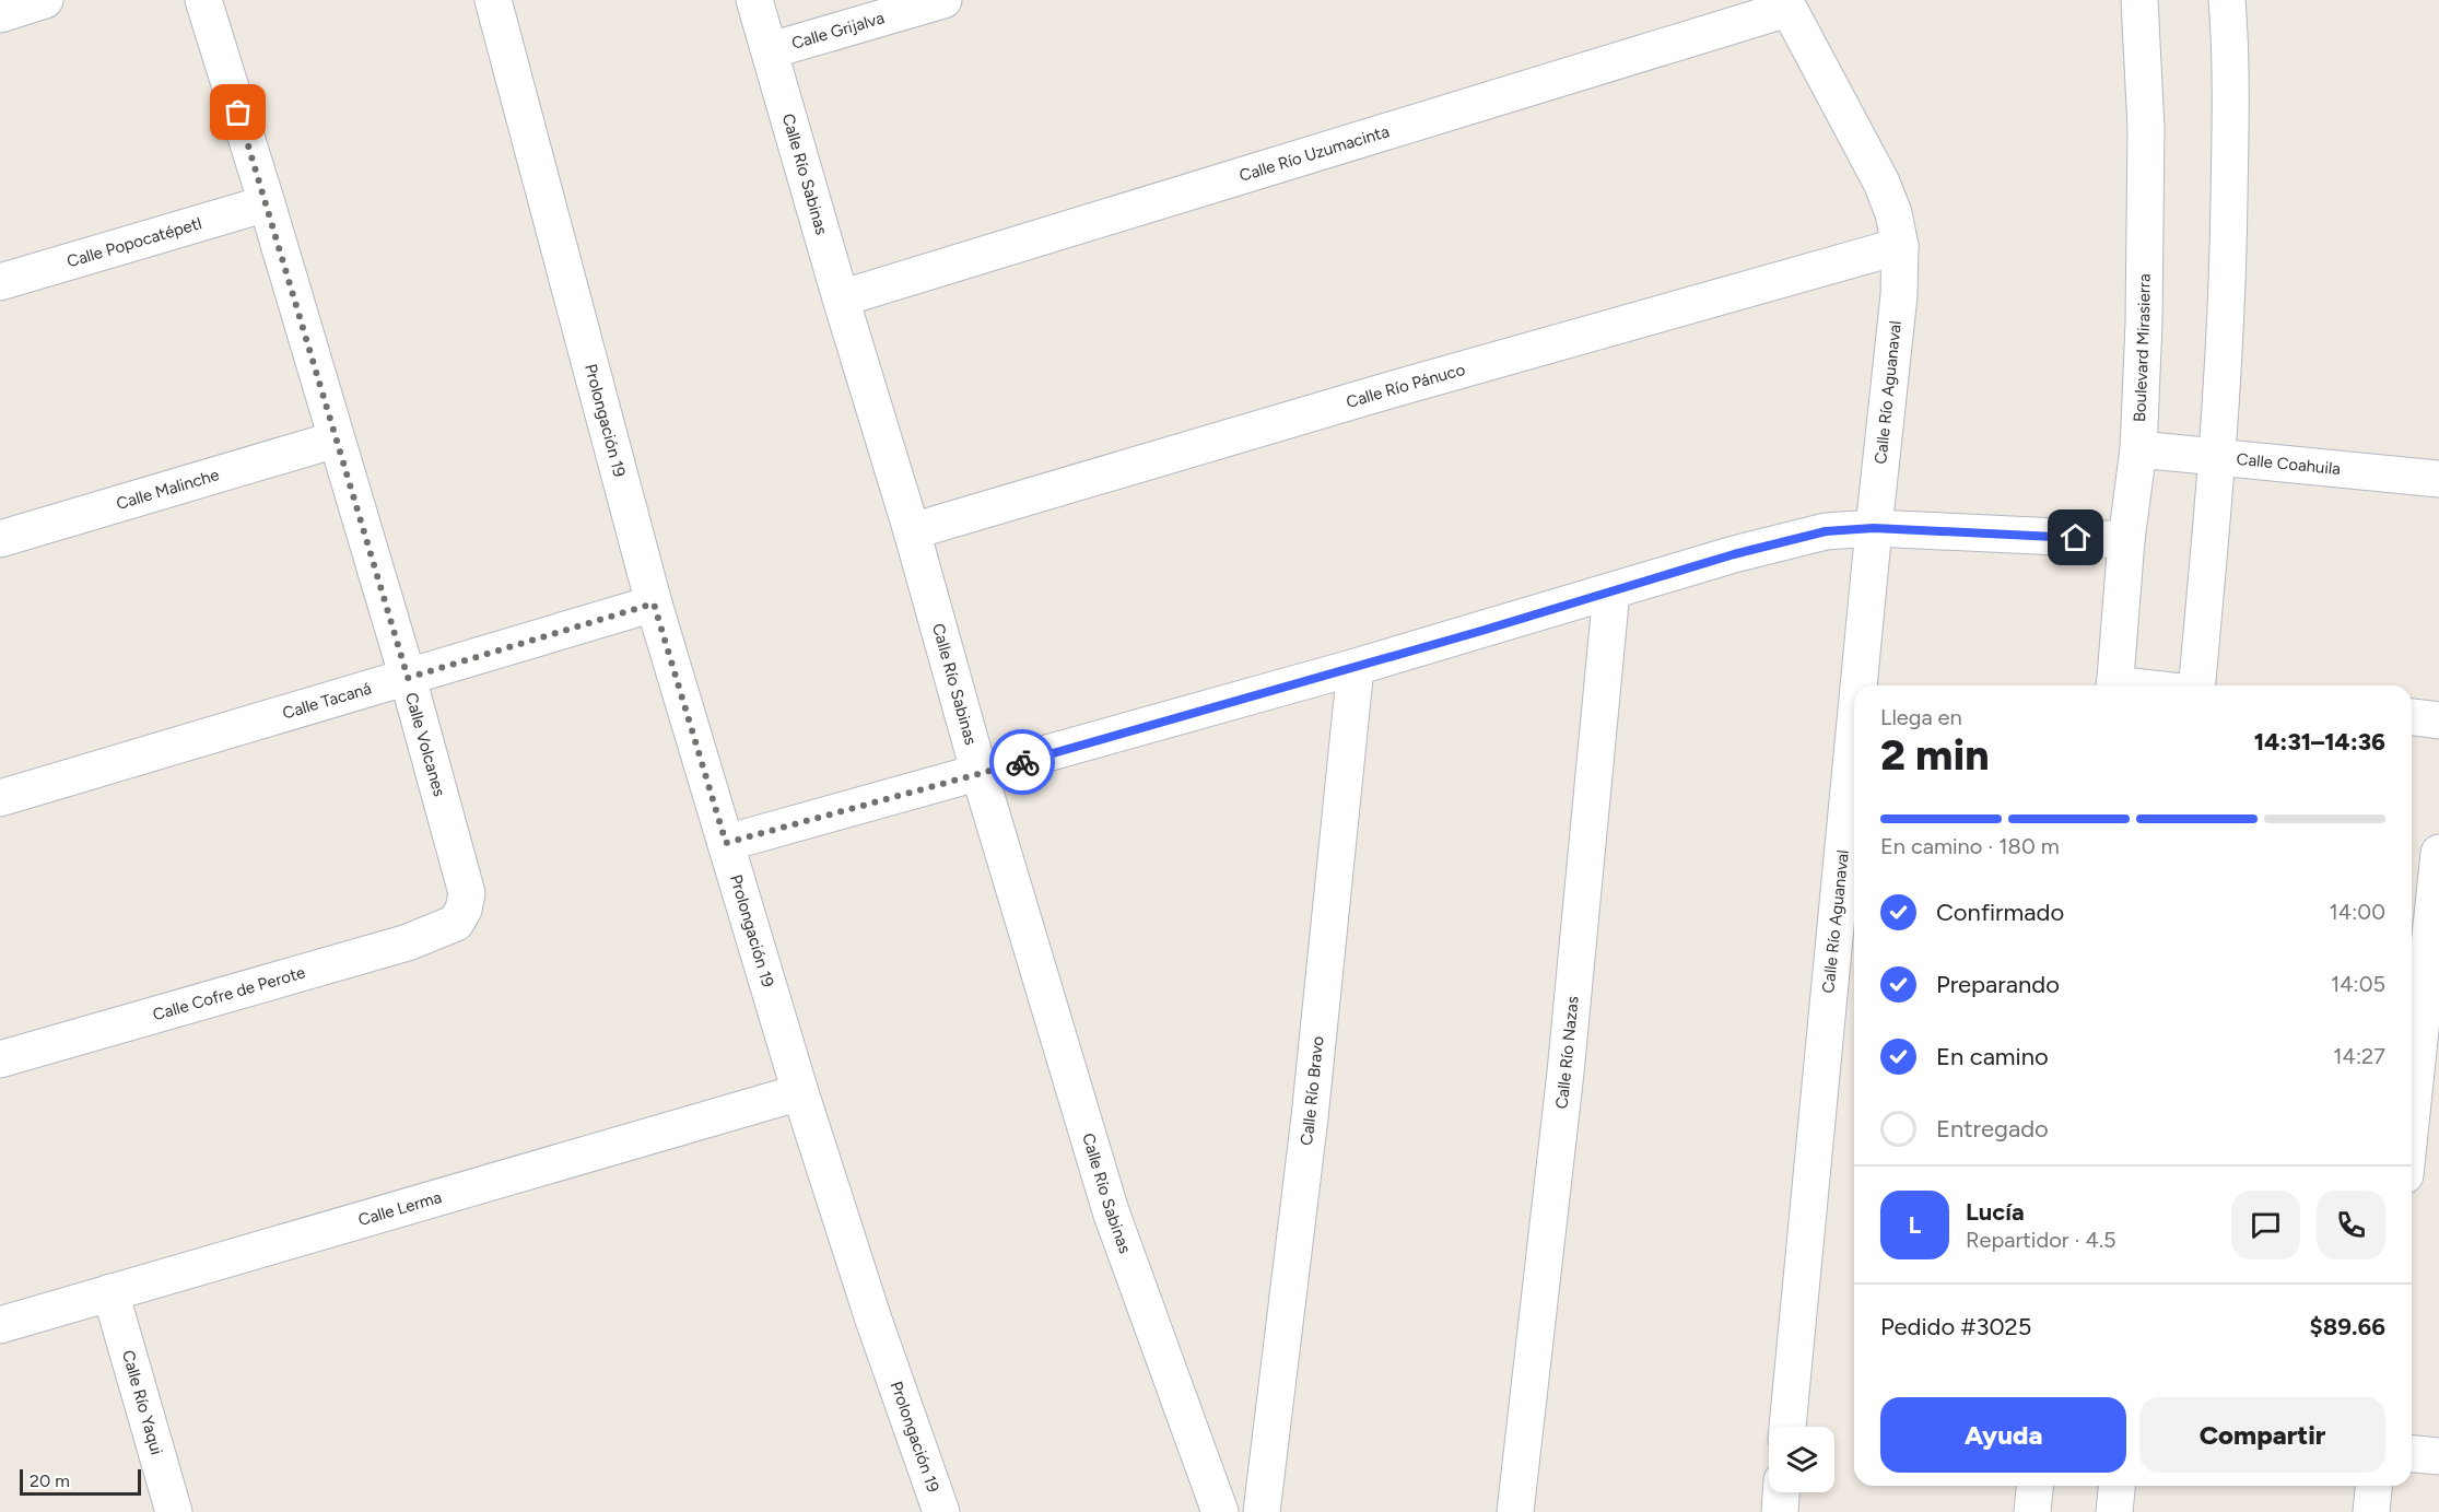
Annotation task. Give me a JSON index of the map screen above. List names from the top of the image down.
{
  "streets": {
    "street": [
      "Calle Grijalva",
      "Calle Río Uzumacinta",
      "Calle Río Sabinas",
      "Calle Popocatépetl",
      "Boulevard Mirasierra",
      "Calle Río Pánuco",
      "Calle Río Aguanaval",
      "Prolongación 19",
      "Calle Coahuila",
      "Calle Malinche",
      "Calle Tacaná",
      "Calle Volcanes",
      "Calle Cofre de Perote",
      "Calle Río Nazas",
      "Calle Río Bravo",
      "Calle Lerma",
      "Calle Río Yaqui"
    ]
  },
  "crossings": [
    ["Calle Grijalva", "Calle Río Sabinas"],
    ["Calle Río Uzumacinta", "Calle Río Sabinas"],
    ["Calle Río Uzumacinta", "Calle Río Aguanaval"],
    ["Calle Río Sabinas", "Calle Río Pánuco"],
    ["Calle Popocatépetl", "Calle Volcanes"],
    ["Boulevard Mirasierra", "Calle Coahuila"],
    ["Calle Río Pánuco", "Calle Río Aguanaval"],
    ["Prolongación 19", "Calle Tacaná"],
    ["Prolongación 19", "Calle Lerma"],
    ["Calle Malinche", "Calle Volcanes"],
    ["Calle Tacaná", "Calle Volcanes"],
    ["Calle Volcanes", "Calle Cofre de Perote"],
    ["Calle Lerma", "Calle Río Yaqui"]
  ],
  "scale_bar": "20 m",
  "page": {
    "heading": ["2 min", "Llega en", "14:31–14:36"],
    "panel": [
      "Lucía",
      "Repartidor · 4.5",
      "Pedido #3025",
      "$89.66"
    ],
    "bar": "En camino · 180 m",
    "list": [
      ["Confirmado", "14:00"],
      ["Preparando", "14:05"],
      ["En camino", "14:27"],
      "Entregado"
    ],
    "round": "L",
    "buttons": ["Ayuda", "Compartir"],
    "scale": "20 m"
  }
}
